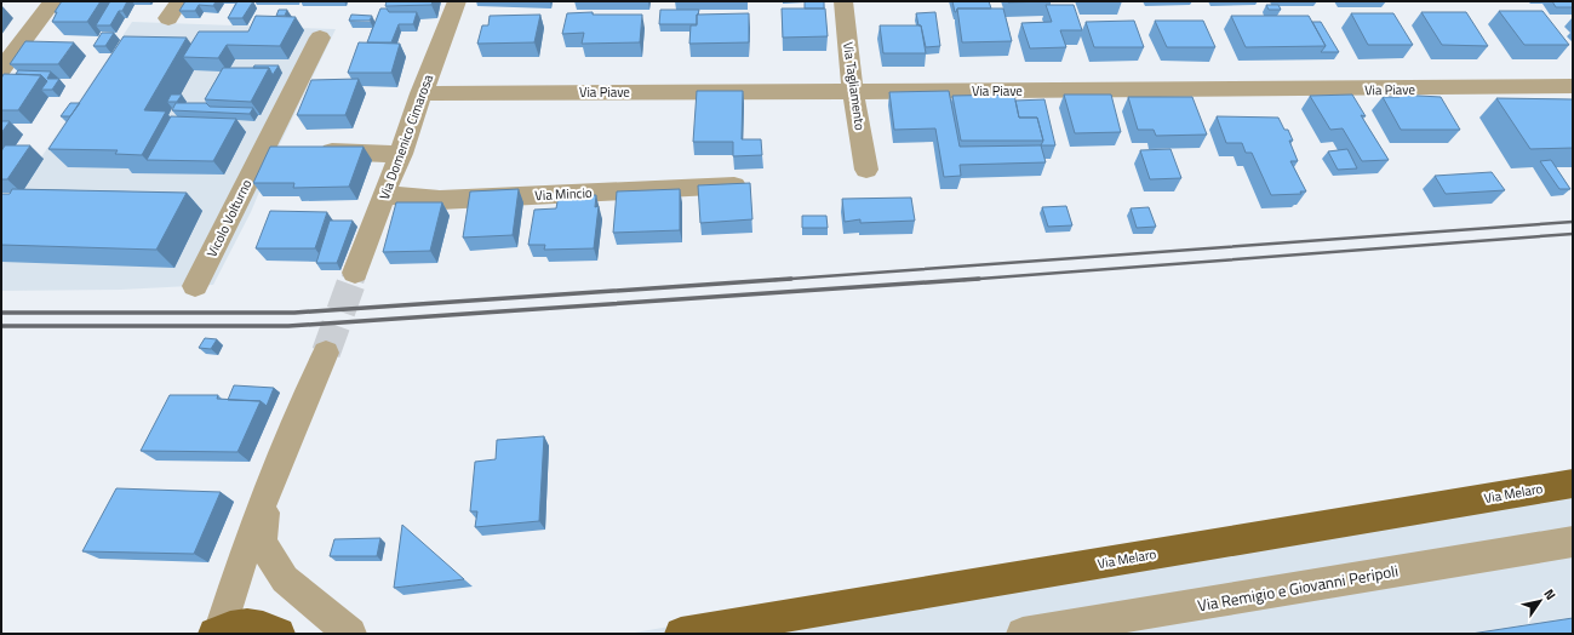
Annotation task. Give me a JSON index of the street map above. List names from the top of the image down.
{
  "streets": {
    "main road": ["Via Melaro"],
    "street": [
      "Via Tagliamento",
      "Via Piave",
      "Via Domenico Cimarosa",
      "Via Mincio",
      "Vicolo Volturno",
      "Via Remigio e Giovanni Peripoli"
    ]
  },
  "crossings": [
    ["Via Tagliamento", "Via Piave"],
    ["Via Piave", "Via Domenico Cimarosa"],
    ["Via Domenico Cimarosa", "Via Mincio"]
  ],
  "north": "top right"
}
